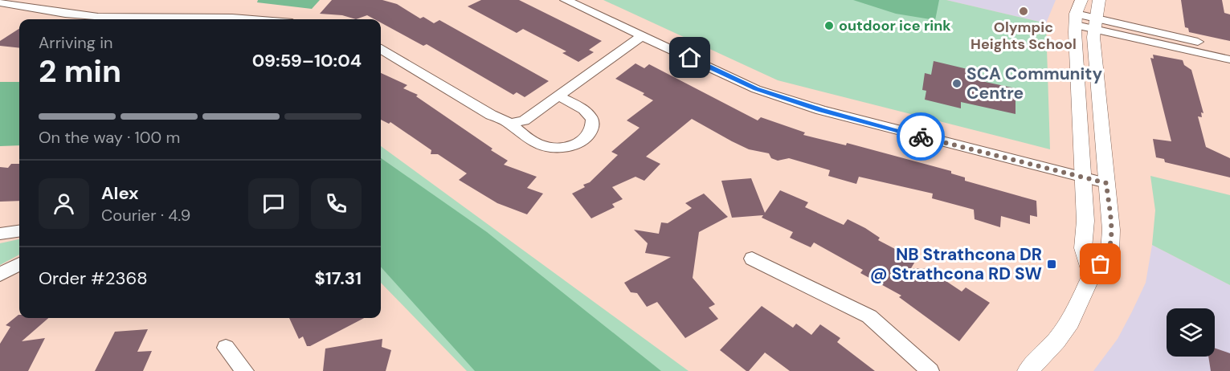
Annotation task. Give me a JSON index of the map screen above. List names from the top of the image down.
{
  "places": {
    "other": ["Olympic Heights School", "outdoor ice rink", "SCA Community Centre"],
    "transit": ["NB Strathcona DR @ Strathcona RD SW"]
  },
  "page": {
    "heading": ["2 min", "Arriving in", "09:59–10:04"],
    "panel": [
      "Alex",
      "Courier · 4.9",
      "Order #2368",
      "$17.31"
    ],
    "bar": "On the way · 100 m"
  }
}
